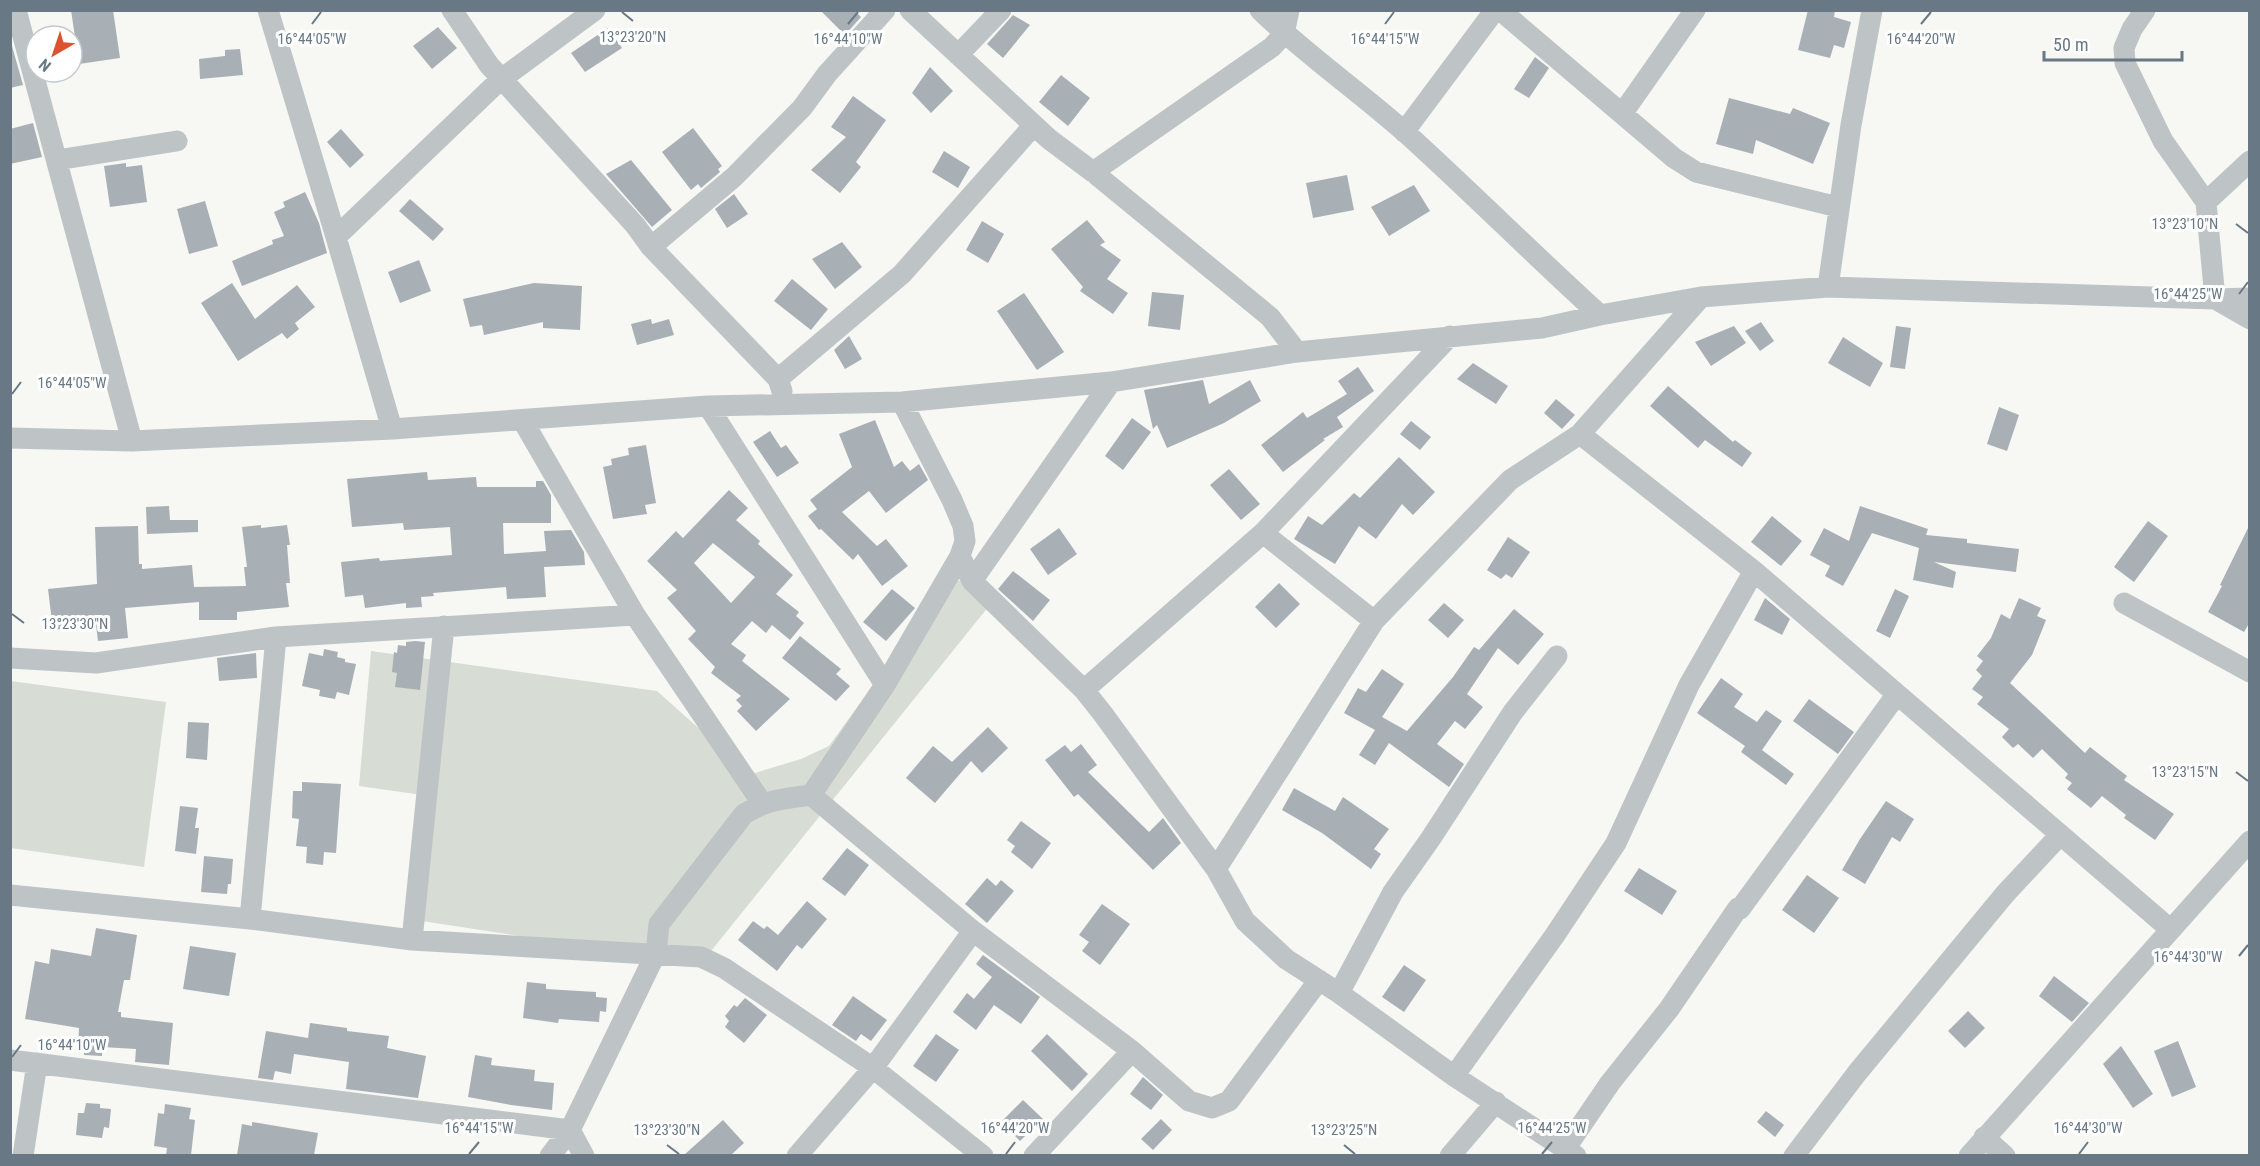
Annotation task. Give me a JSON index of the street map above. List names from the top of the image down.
{
  "scale_bar": "50 m",
  "north": "bottom left",
  "coordinates": [
    "13°23'20\"N",
    "16°44'05\"W",
    "16°44'10\"W",
    "16°44'15\"W",
    "16°44'20\"W",
    "13°23'10\"N",
    "16°44'25\"W",
    "13°23'30\"N",
    "13°23'15\"N",
    "16°44'30\"W",
    "13°23'25\"N"
  ]
}
